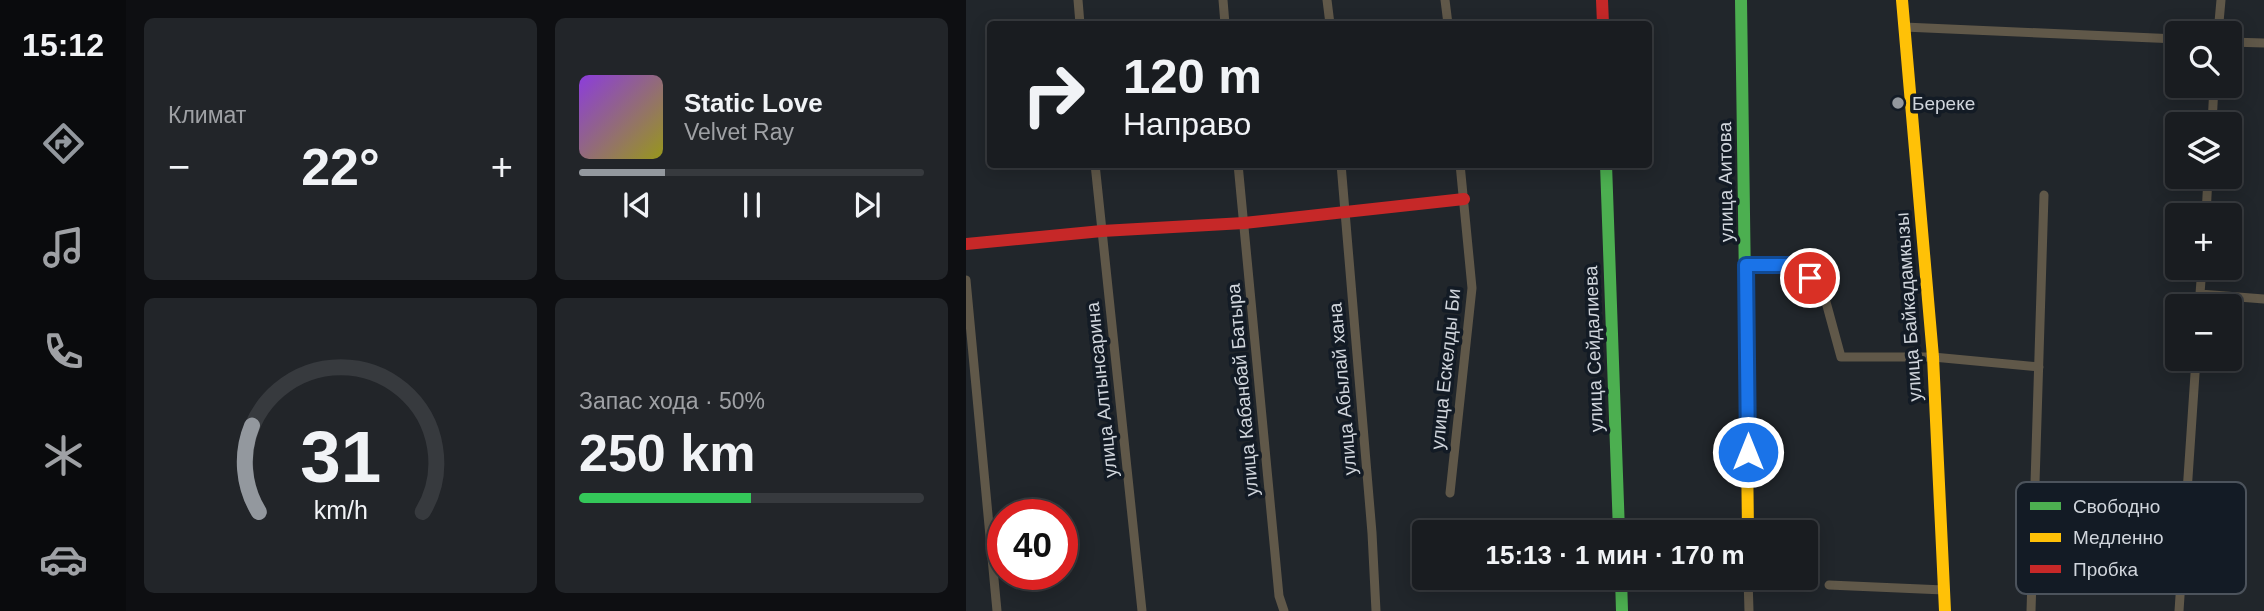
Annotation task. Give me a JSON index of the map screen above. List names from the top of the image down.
{
  "streets": {
    "street": [
      "улица Аитова",
      "улица Байкадамкызы",
      "улица Сейдалиева",
      "улица Ескелды Би",
      "улица Абылай хана",
      "улица Алтынсарина",
      "улица Кабанбай Батыра"
    ]
  },
  "places": ["Береке"],
  "legend": ["Свободно", "Медленно", "Пробка"],
  "page": {
    "tabs": "15:12",
    "tile": [
      "Климат",
      ["Запас хода · 50%", "250 km"]
    ],
    "map_buttons": ["+", "−"],
    "turn": ["120 m", "Направо"],
    "song": ["Static Love", "Velvet Ray"],
    "heat": ["−", "22°", "+"],
    "limit": "40",
    "trip": "15:13 · 1 мин · 170 m",
    "gauge": ["31", "km/h"]
  }
}
